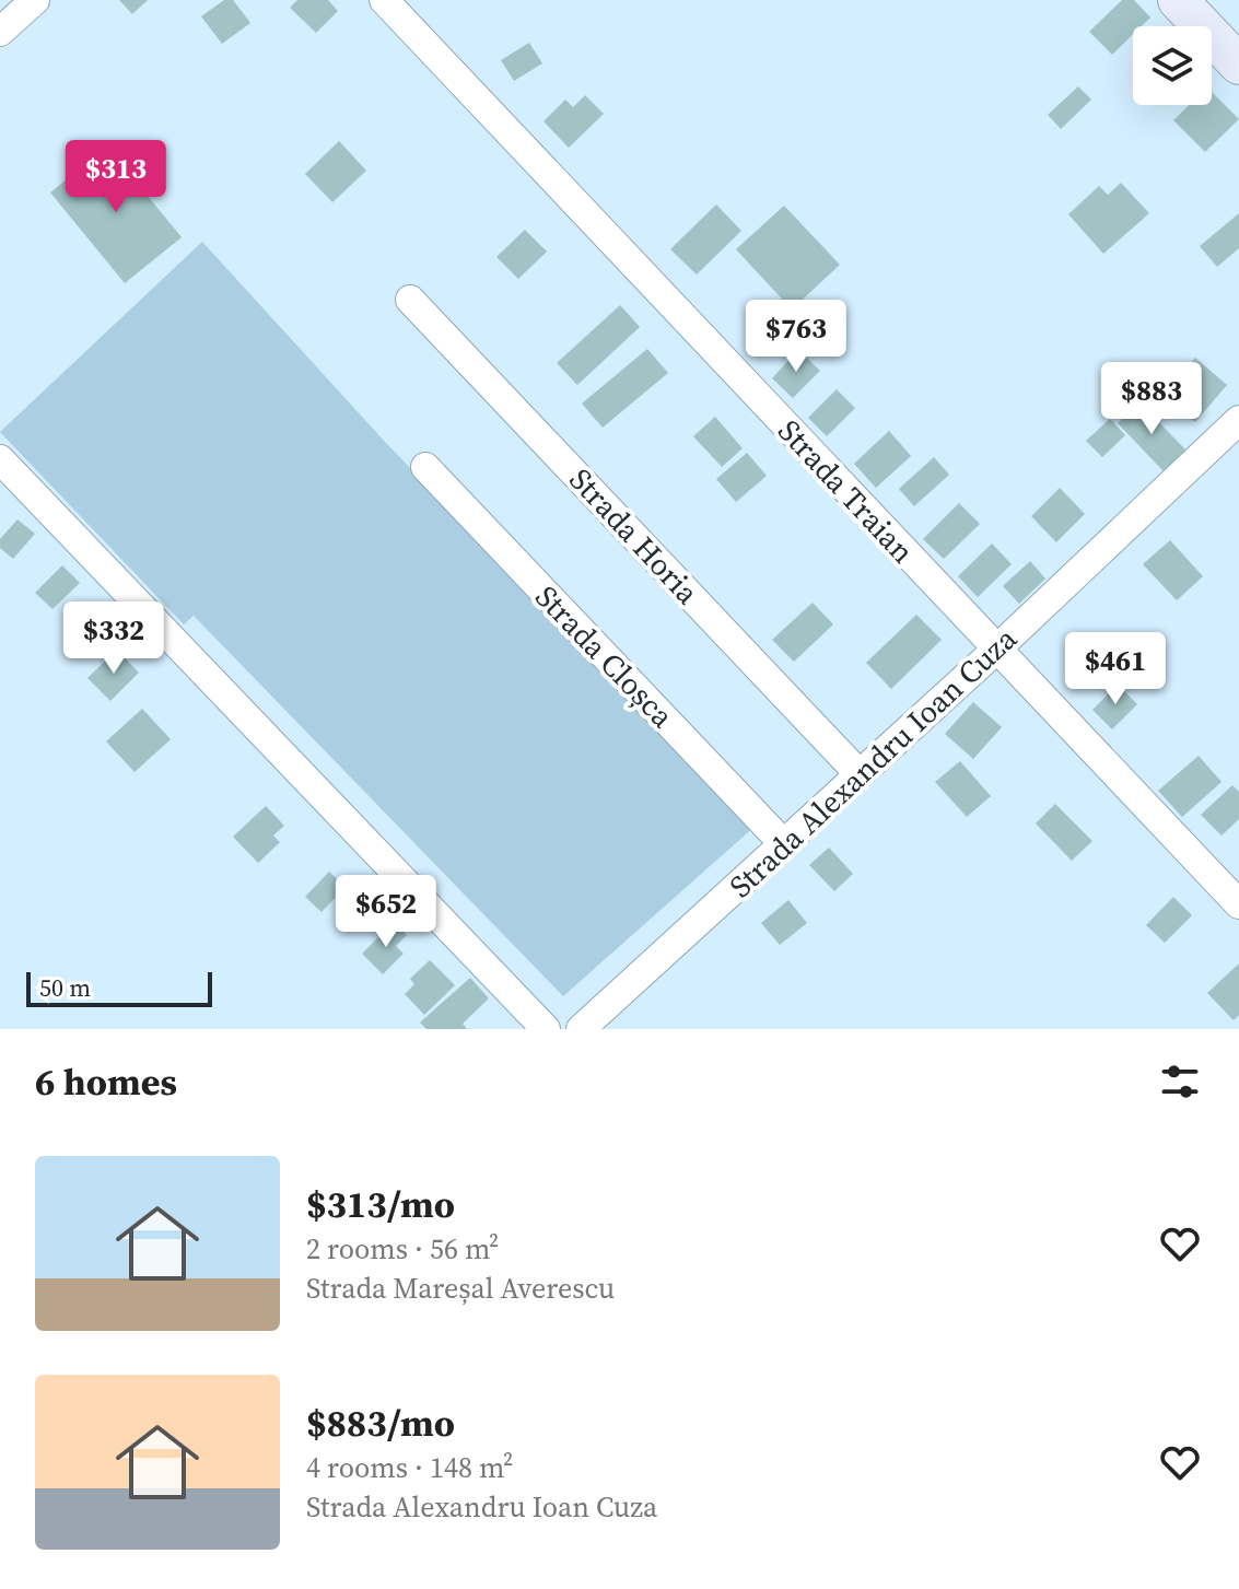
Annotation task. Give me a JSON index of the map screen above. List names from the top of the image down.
{
  "streets": {
    "street": [
      "Strada Traian",
      "Strada Horia",
      "Strada Cloșca",
      "Strada Alexandru Ioan Cuza"
    ]
  },
  "crossings": [
    ["Strada Traian", "Strada Alexandru Ioan Cuza"],
    ["Strada Horia", "Strada Alexandru Ioan Cuza"],
    ["Strada Cloșca", "Strada Alexandru Ioan Cuza"]
  ],
  "scale_bar": "50 m",
  "page": {
    "price": [
      "$313",
      "$763",
      "$883",
      "$332",
      "$461",
      "$652"
    ],
    "scale": "50 m",
    "heading": "6 homes",
    "list": [
      {
        "name": "$313/mo",
        "note": "2 rooms · 56 m² · Strada Mareșal Averescu"
      },
      {
        "name": "$883/mo",
        "note": "4 rooms · 148 m² · Strada Alexandru Ioan Cuza"
      }
    ]
  }
}
